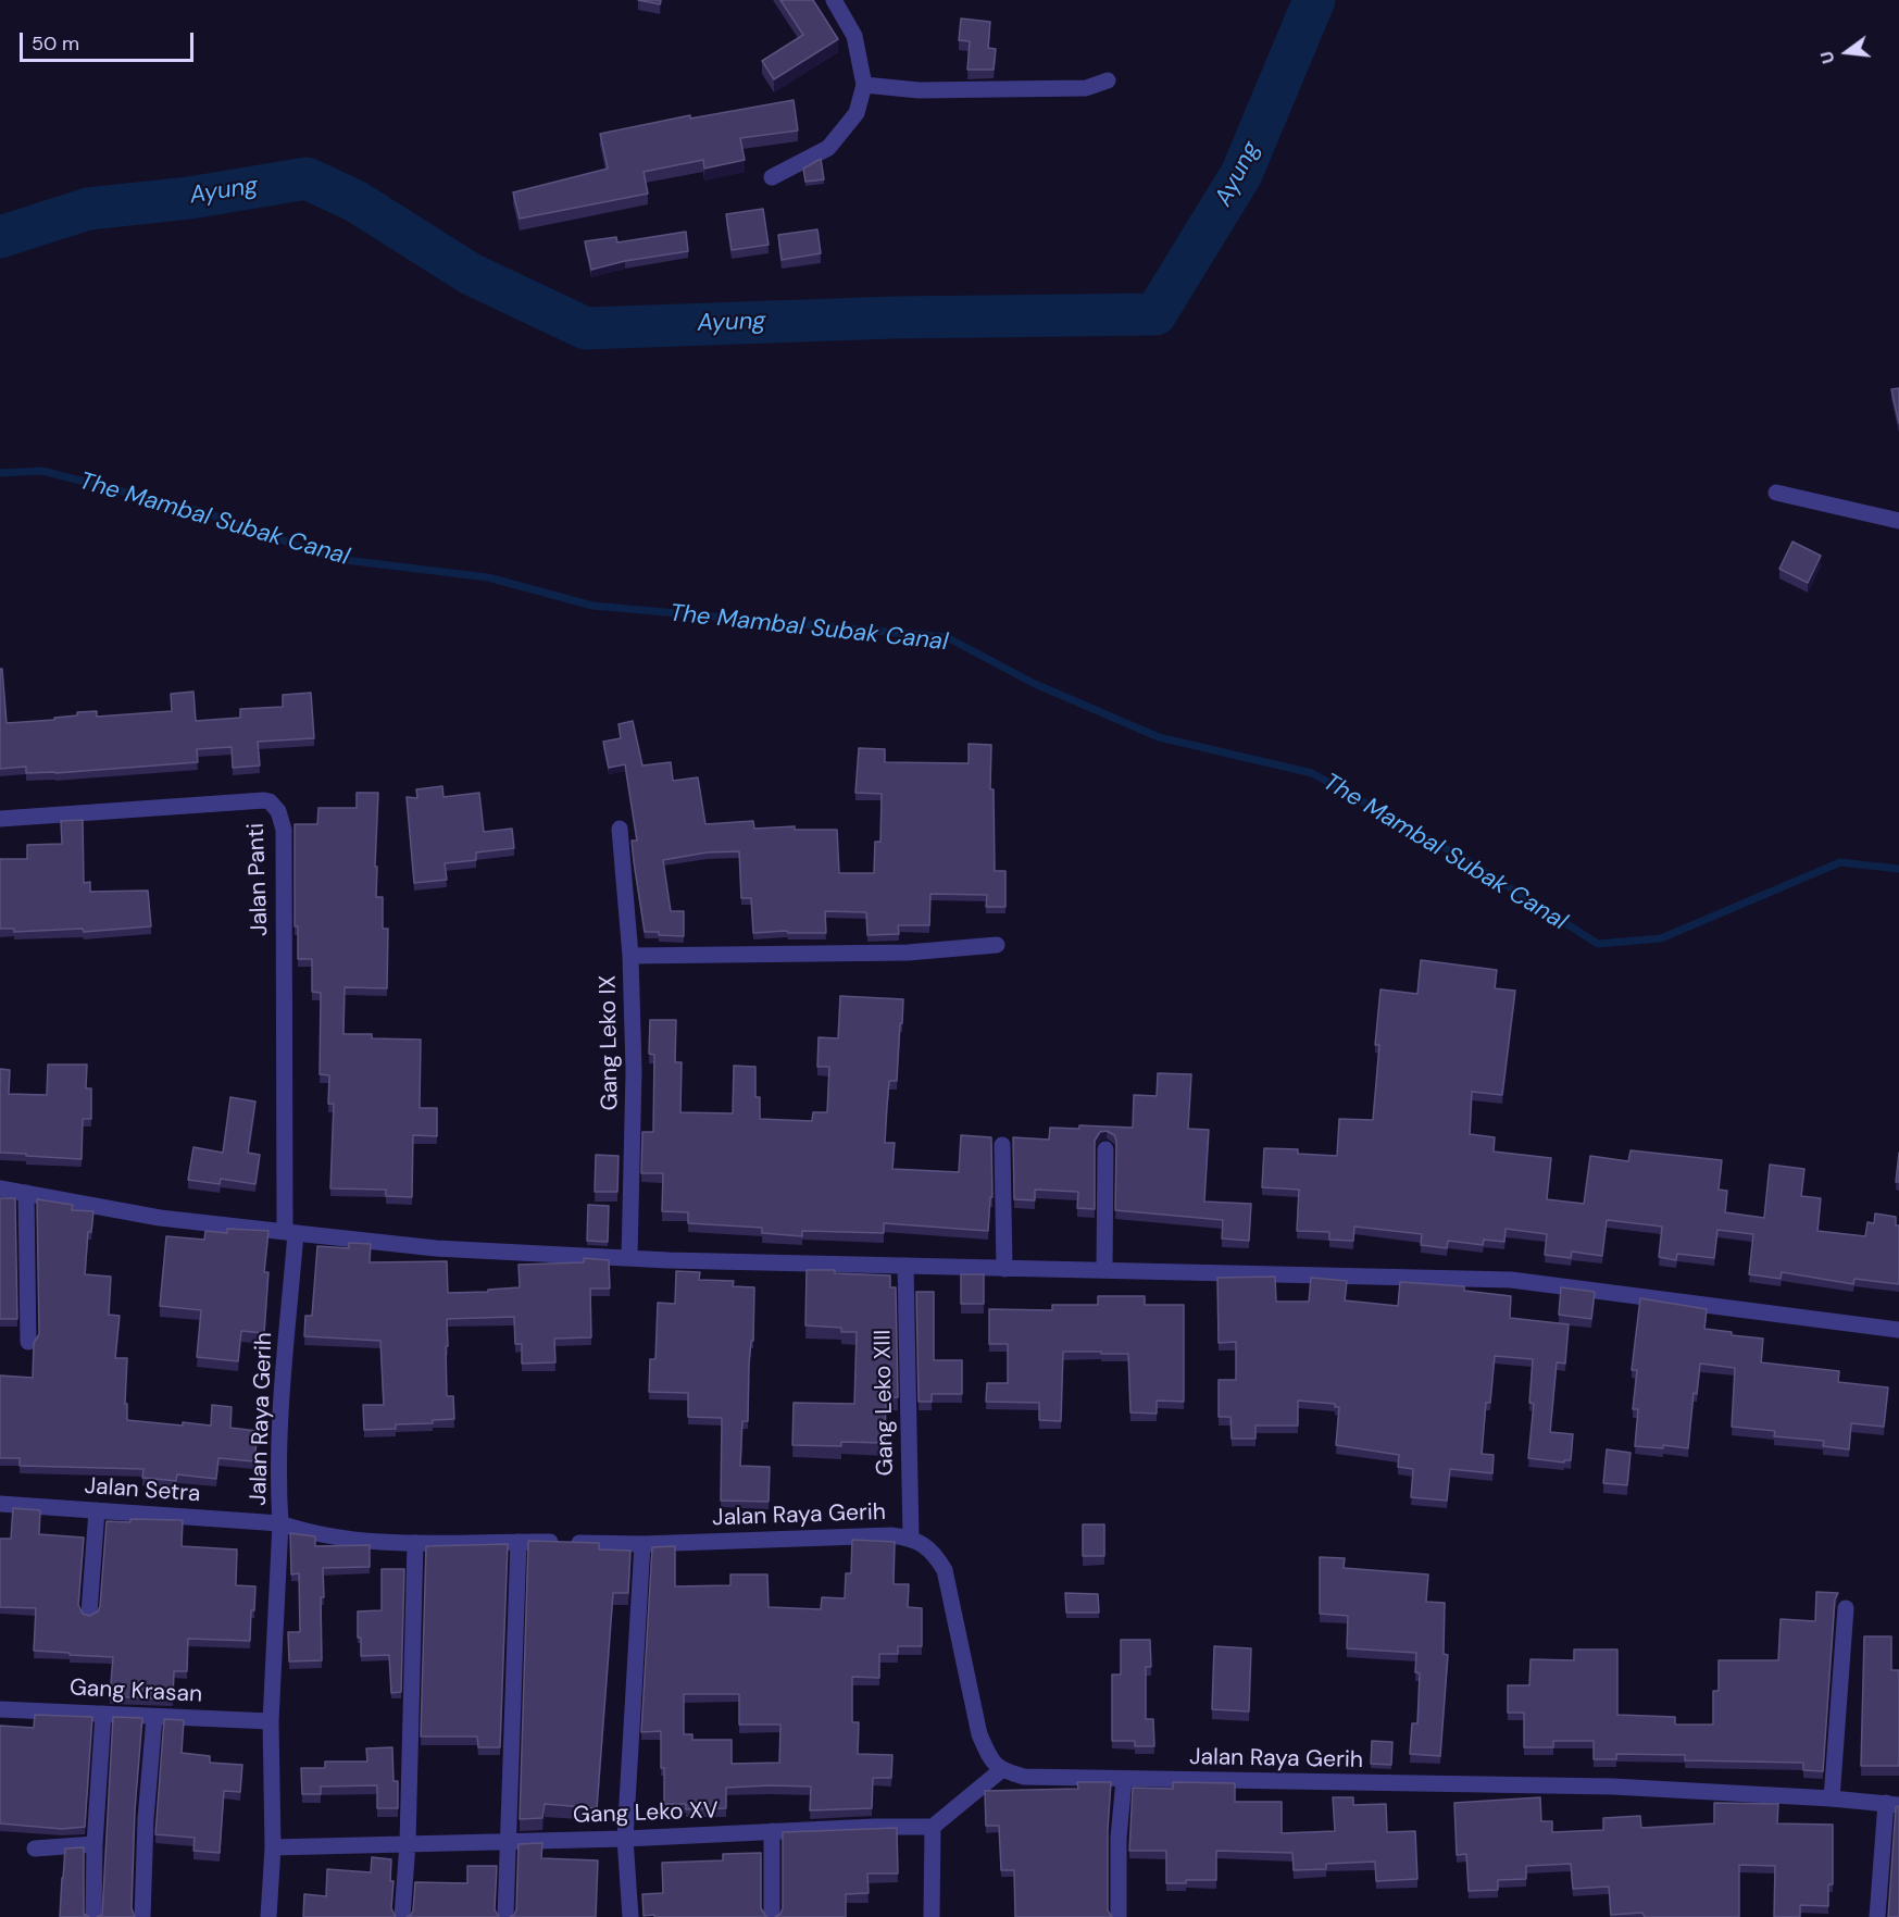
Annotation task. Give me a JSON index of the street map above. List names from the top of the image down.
{
  "streets": {
    "street": [
      "Jalan Panti",
      "Gang Leko IX",
      "Gang Leko XIII",
      "Jalan Raya Gerih",
      "Jalan Setra",
      "Gang Krasan",
      "Gang Leko XV"
    ]
  },
  "crossings": [
    ["Jalan Panti", "Jalan Raya Gerih"],
    ["Gang Leko XIII", "Jalan Raya Gerih"],
    ["Jalan Raya Gerih", "Jalan Setra"]
  ],
  "water": ["Ayung", "The Mambal Subak Canal"],
  "scale_bar": "50 m",
  "north": "left"
}
